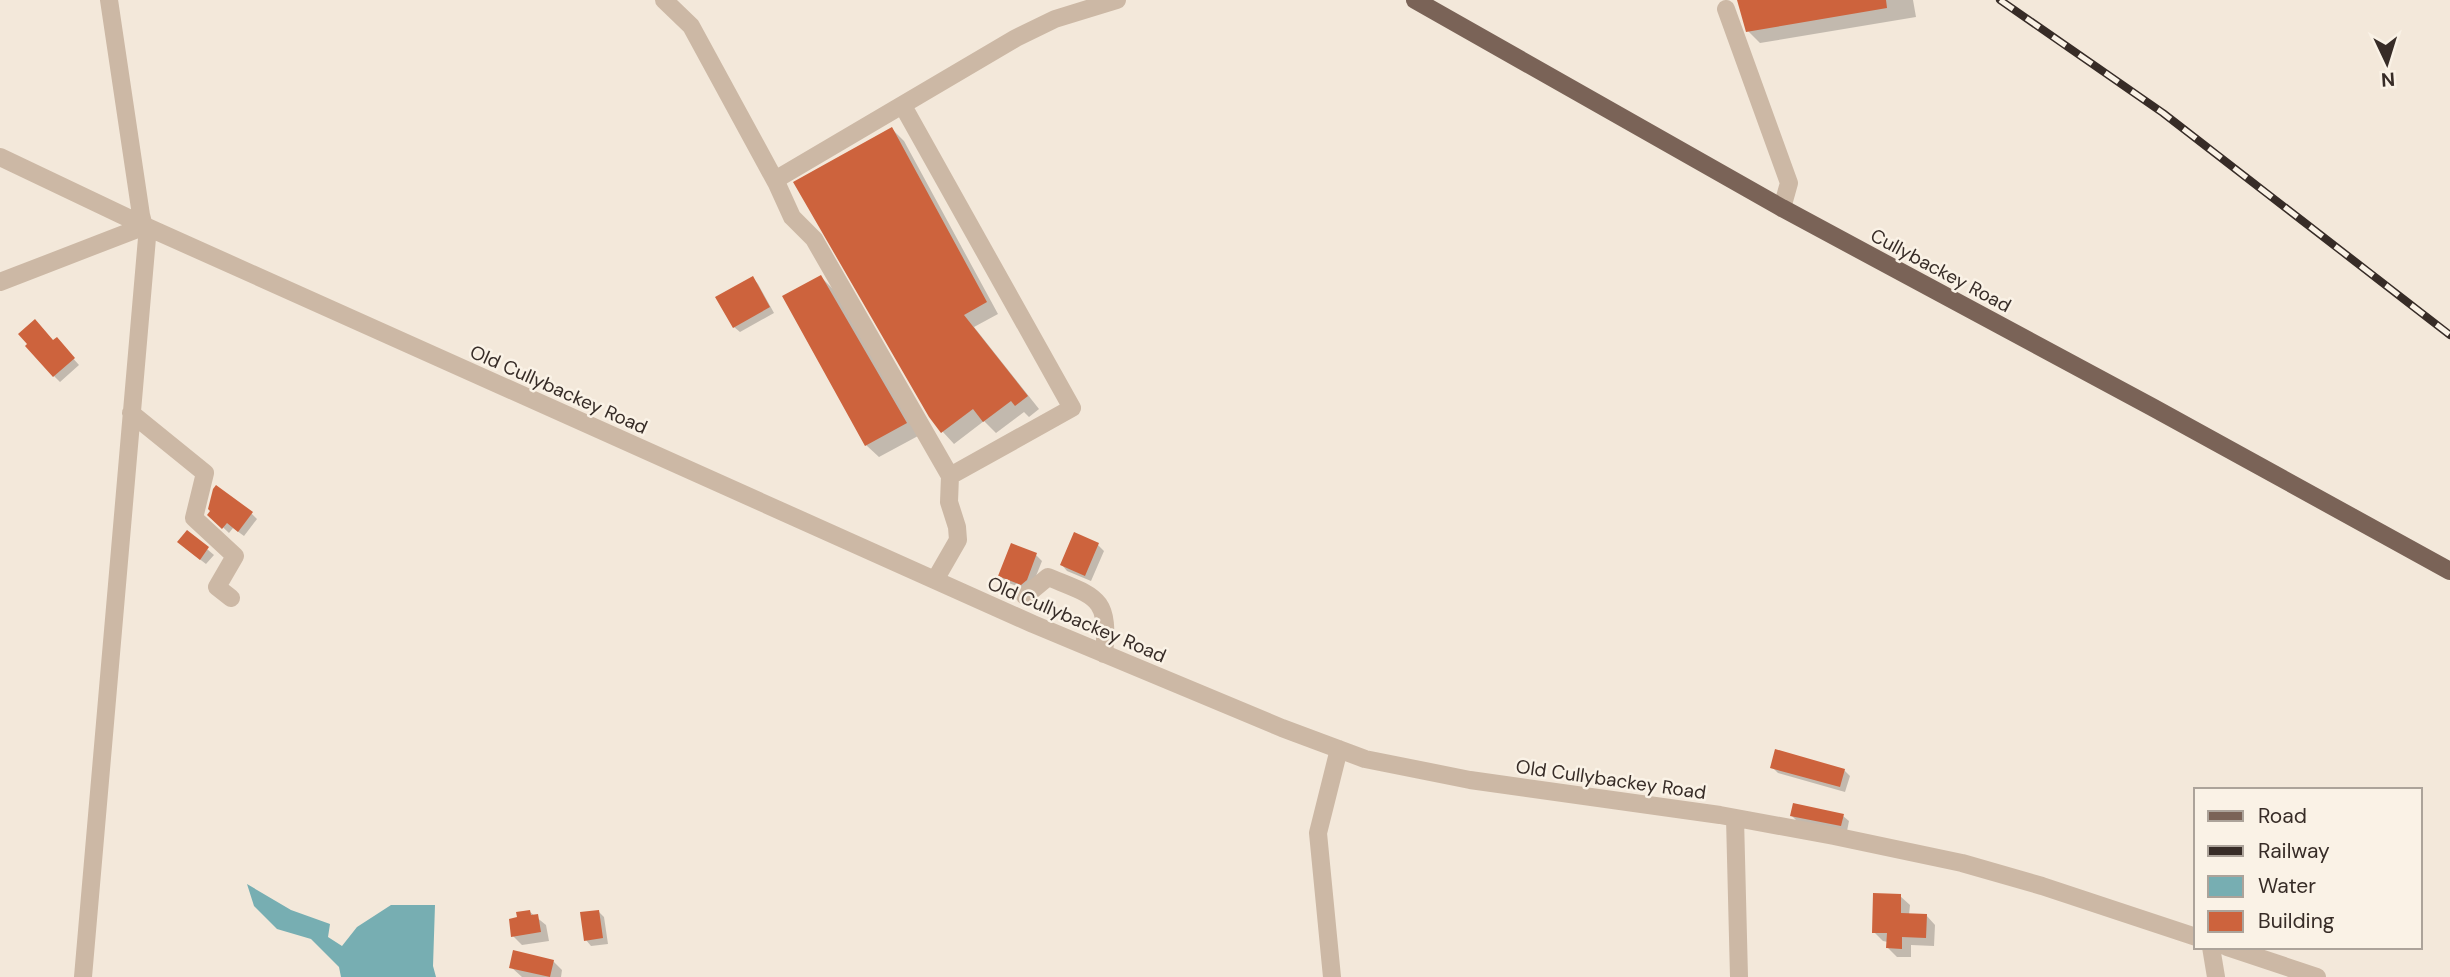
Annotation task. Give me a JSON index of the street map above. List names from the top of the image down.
{
  "streets": {
    "main road": ["Cullybackey Road"],
    "street": ["Old Cullybackey Road"]
  },
  "legend": [
    "Road",
    "Railway",
    "Water",
    "Building"
  ],
  "north": "bottom"
}
